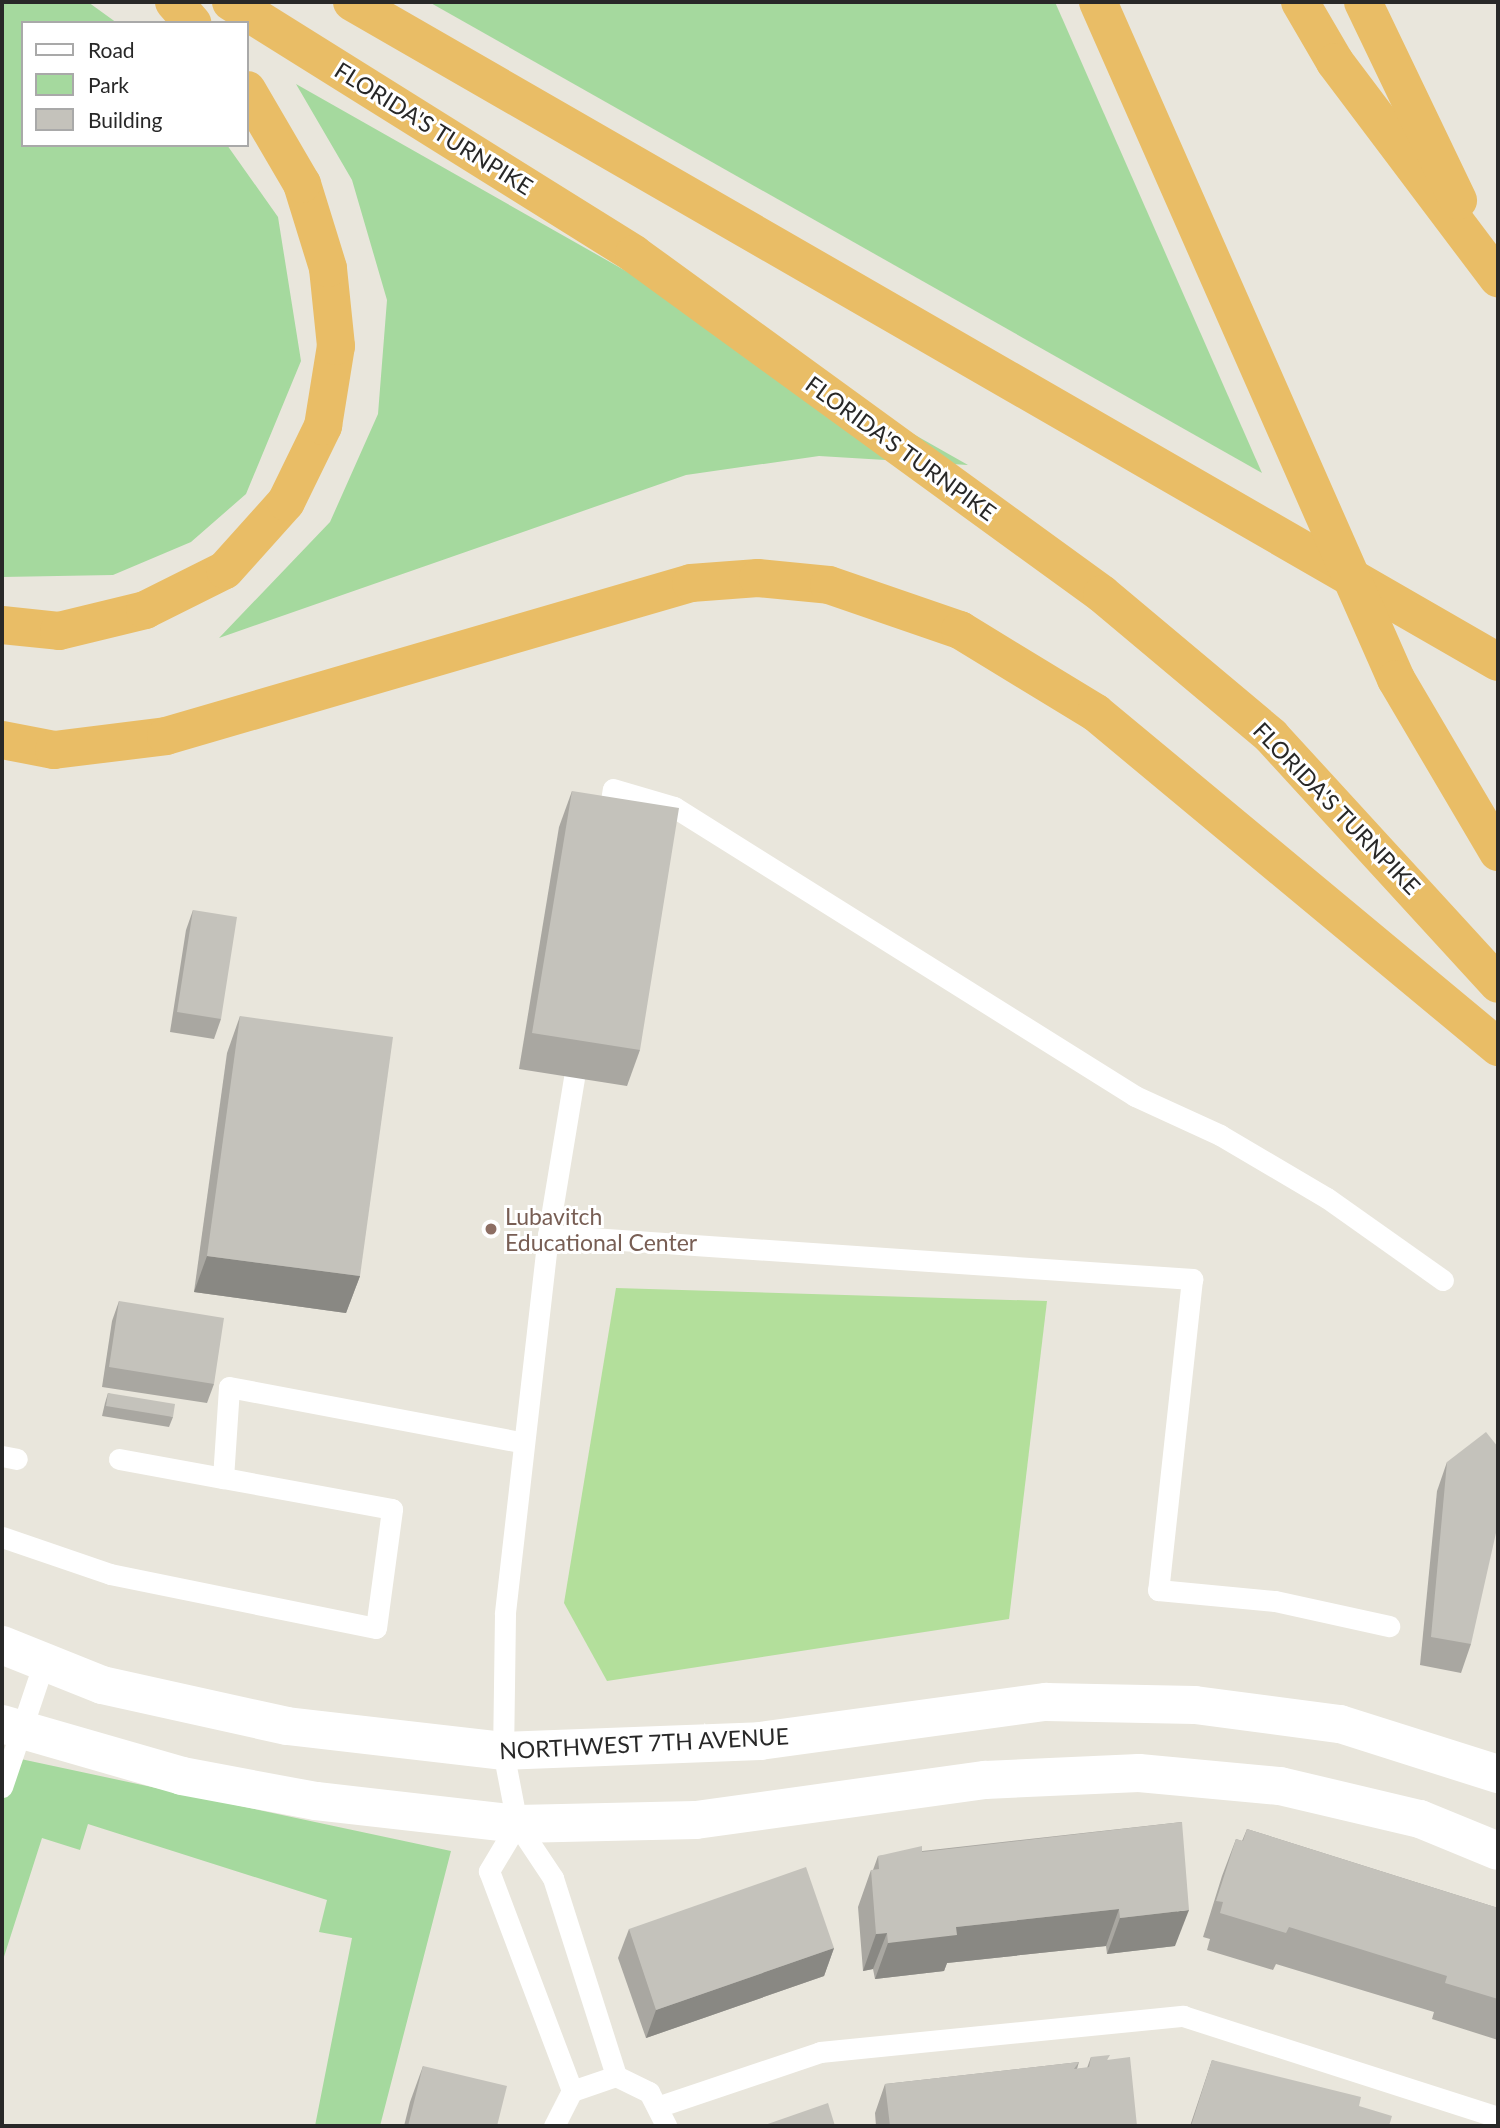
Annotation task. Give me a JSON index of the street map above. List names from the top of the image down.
{
  "streets": {
    "highway": ["FLORIDA'S TURNPIKE"],
    "street": ["NORTHWEST 7TH AVENUE"]
  },
  "places": ["Lubavitch Educational Center"],
  "legend": ["Road", "Park", "Building"]
}
